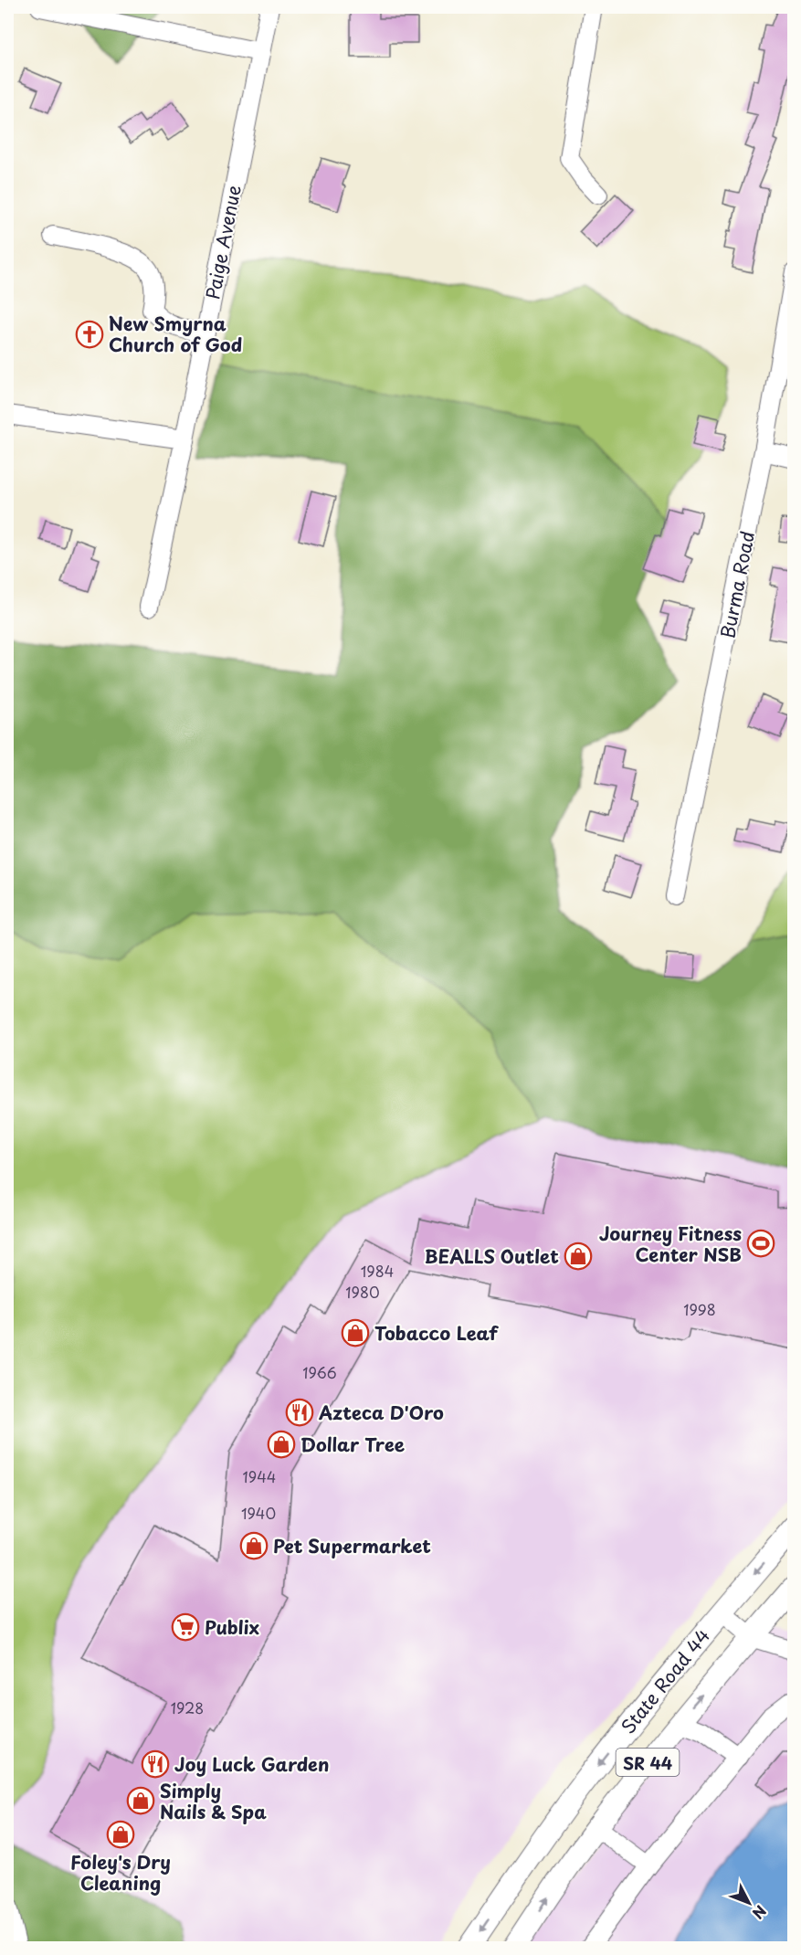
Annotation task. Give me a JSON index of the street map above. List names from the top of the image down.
{
  "streets": {
    "main road": ["State Road 44", "SR 44"],
    "street": ["Paige Avenue", "Burma Road"]
  },
  "places": {
    "church": ["New Smyrna Church of God"],
    "sports": ["Journey Fitness Center NSB"],
    "shop": [
      "BEALLS Outlet",
      "Tobacco Leaf",
      "Dollar Tree",
      "Pet Supermarket",
      "Simply Nails & Spa",
      "Foley's Dry Cleaning"
    ],
    "restaurant": ["Azteca D'Oro", "Joy Luck Garden"],
    "supermarket": ["Publix"]
  },
  "house_numbers": [
    "1984",
    "1980",
    "1998",
    "1966",
    "1944",
    "1940",
    "1928"
  ],
  "north": "bottom right"
}
